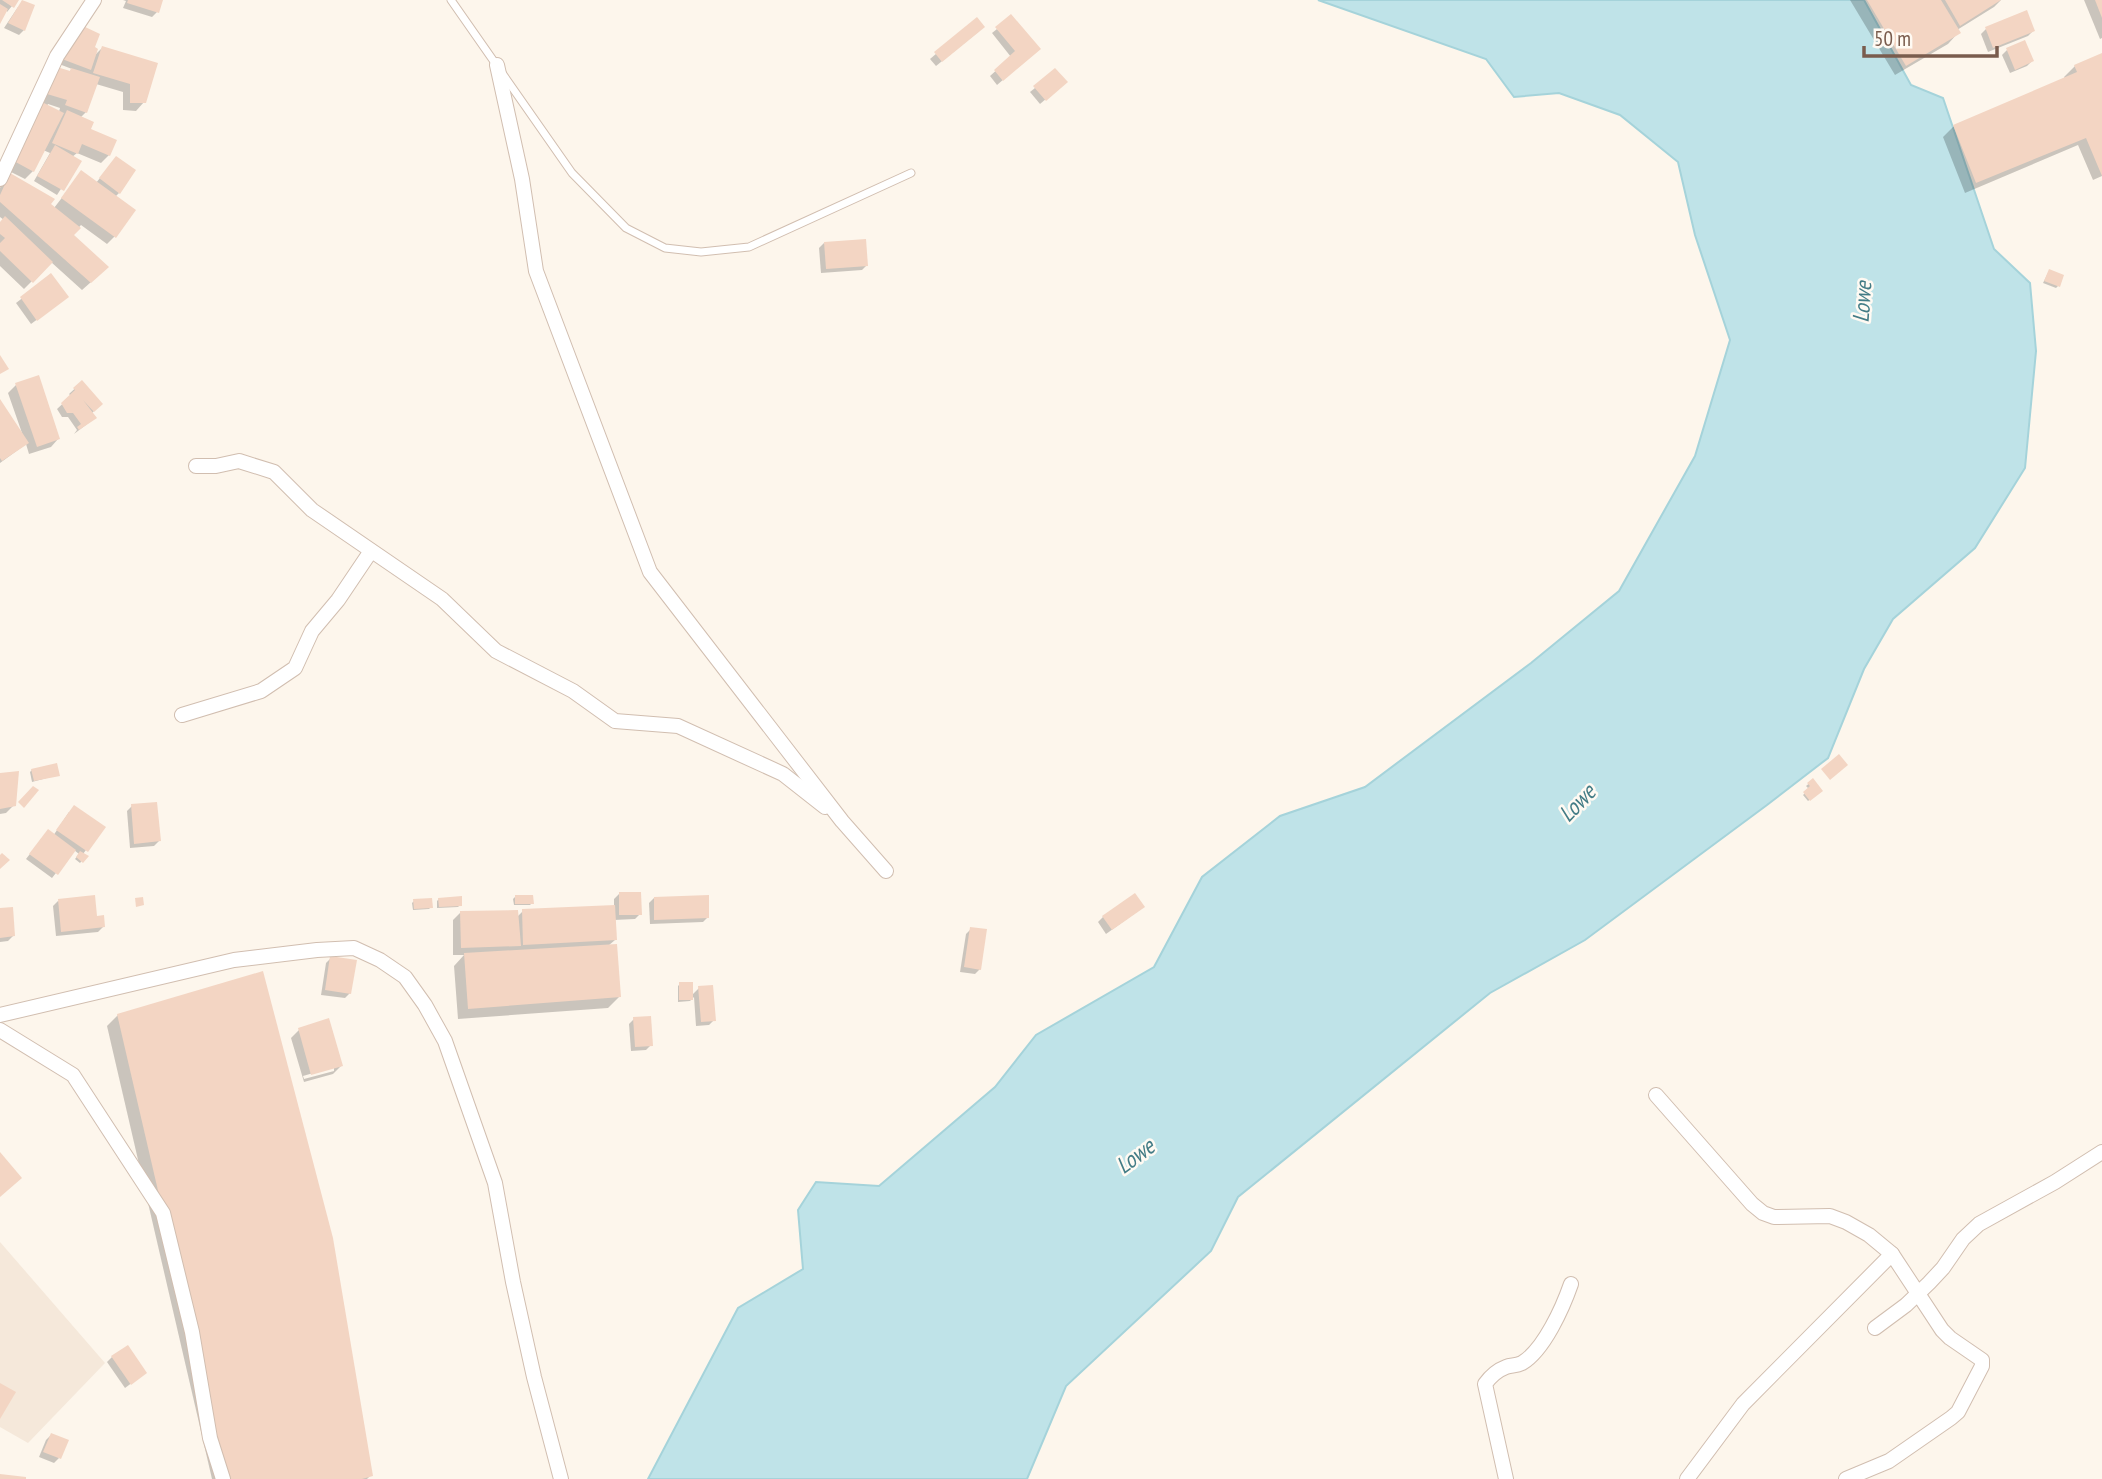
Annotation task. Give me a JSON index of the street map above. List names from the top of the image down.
{
  "water": ["Lowe"],
  "scale_bar": "50 m"
}
